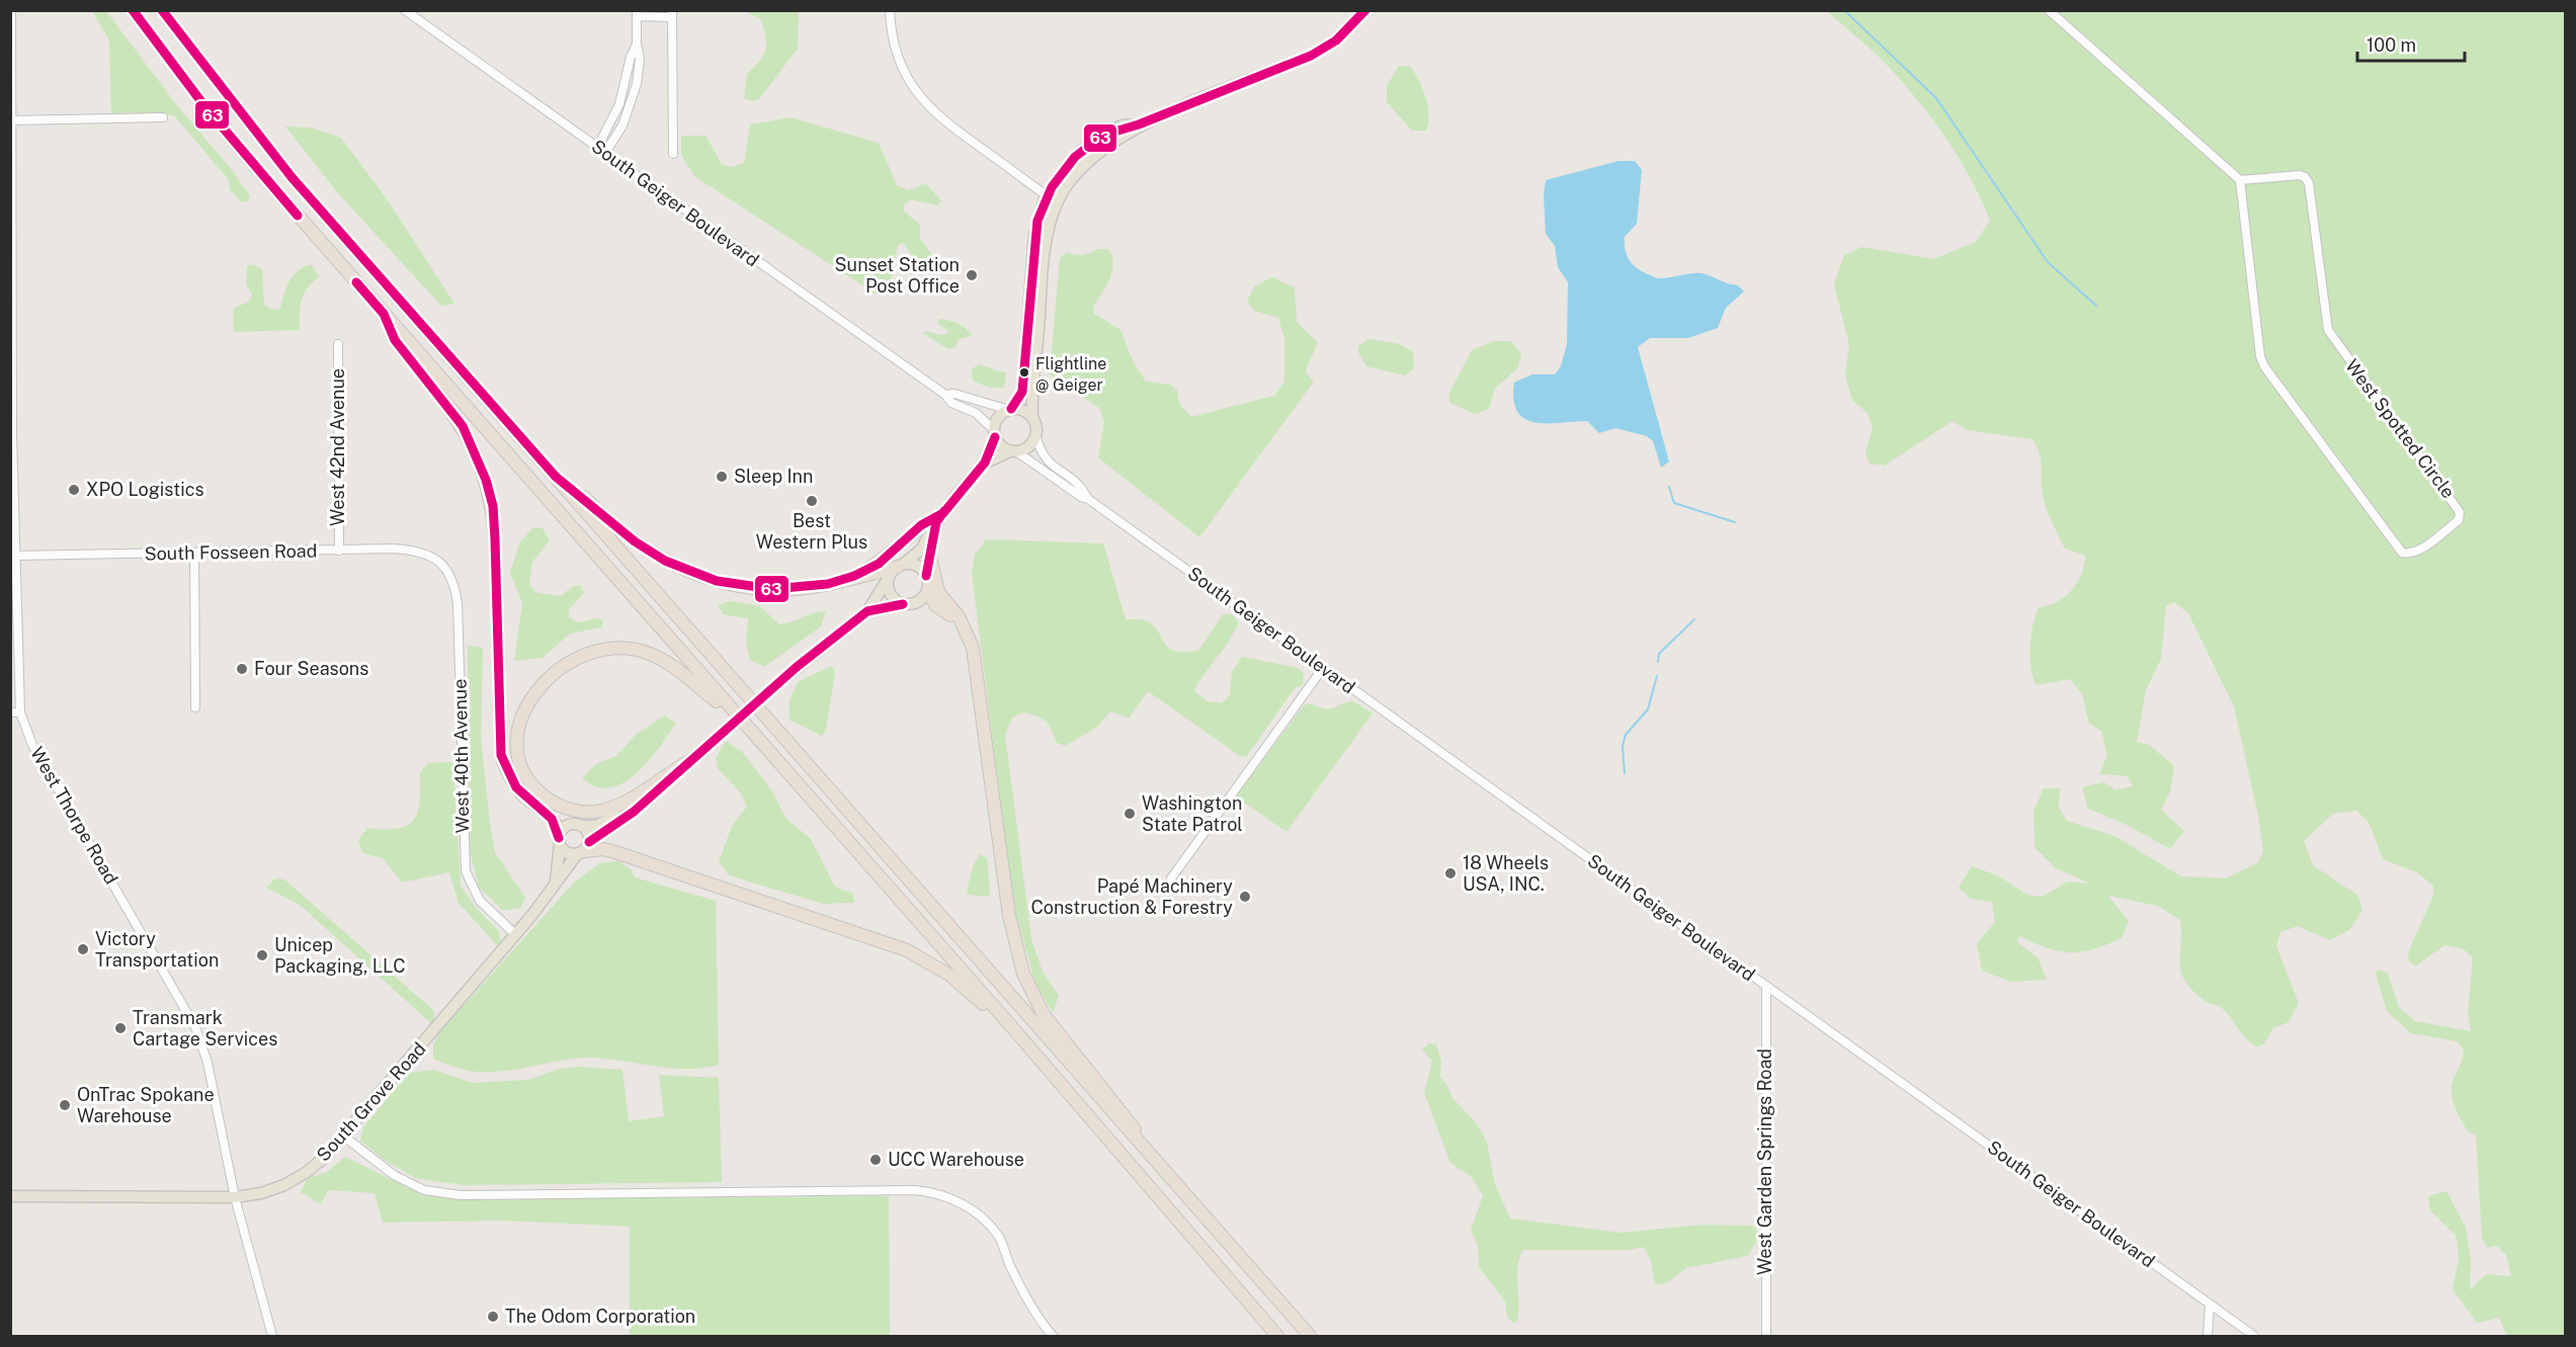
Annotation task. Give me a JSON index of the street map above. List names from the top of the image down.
{
  "streets": {
    "main road": ["South Grove Road"],
    "street": [
      "South Geiger Boulevard",
      "West Spotted Circle",
      "West 42nd Avenue",
      "South Fosseen Road",
      "West 40th Avenue",
      "West Thorpe Road",
      "West Garden Springs Road"
    ]
  },
  "crossings": [
    ["South Geiger Boulevard", "West Garden Springs Road"],
    ["West 42nd Avenue", "South Fosseen Road"],
    ["South Fosseen Road", "West 40th Avenue"],
    ["South Fosseen Road", "West Thorpe Road"],
    ["West 40th Avenue", "South Grove Road"],
    ["West Thorpe Road", "South Grove Road"]
  ],
  "places": [
    "Sunset Station Post Office",
    "Flightline @ Geiger",
    "Sleep Inn",
    "XPO Logistics",
    "Best Western Plus",
    "Four Seasons",
    "Washington State Patrol",
    "18 Wheels USA, INC.",
    "Papé Machinery Construction & Forestry",
    "Victory Transportation",
    "Unicep Packaging, LLC",
    "Transmark Cartage Services",
    "OnTrac Spokane Warehouse",
    "UCC Warehouse",
    "The Odom Corporation"
  ],
  "lines": ["transit line 63"],
  "scale_bar": "100 m"
}
